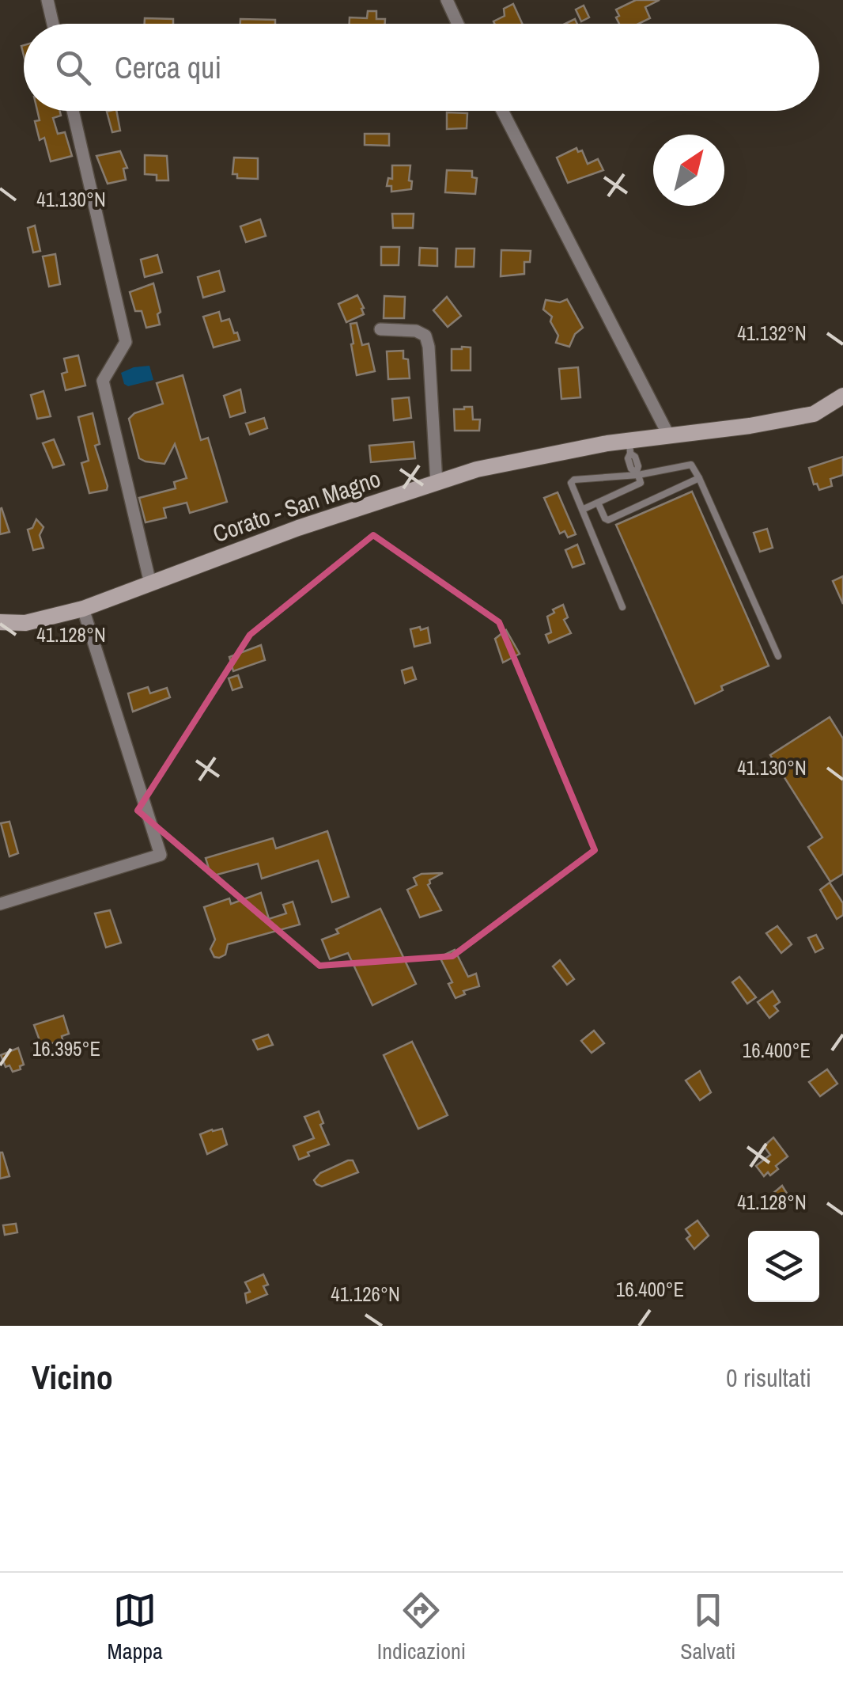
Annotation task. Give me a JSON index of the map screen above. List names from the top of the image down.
{
  "streets": {
    "main road": ["Corato - San Magno"]
  },
  "north": "top right",
  "page": {
    "search": "Cerca qui",
    "heading": ["Vicino", "0 risultati"],
    "nav": ["Mappa", "Indicazioni", "Salvati"]
  },
  "coordinates": [
    "41.130°N",
    "41.132°N",
    "41.128°N",
    "16.395°E",
    "16.400°E",
    "41.126°N"
  ]
}
